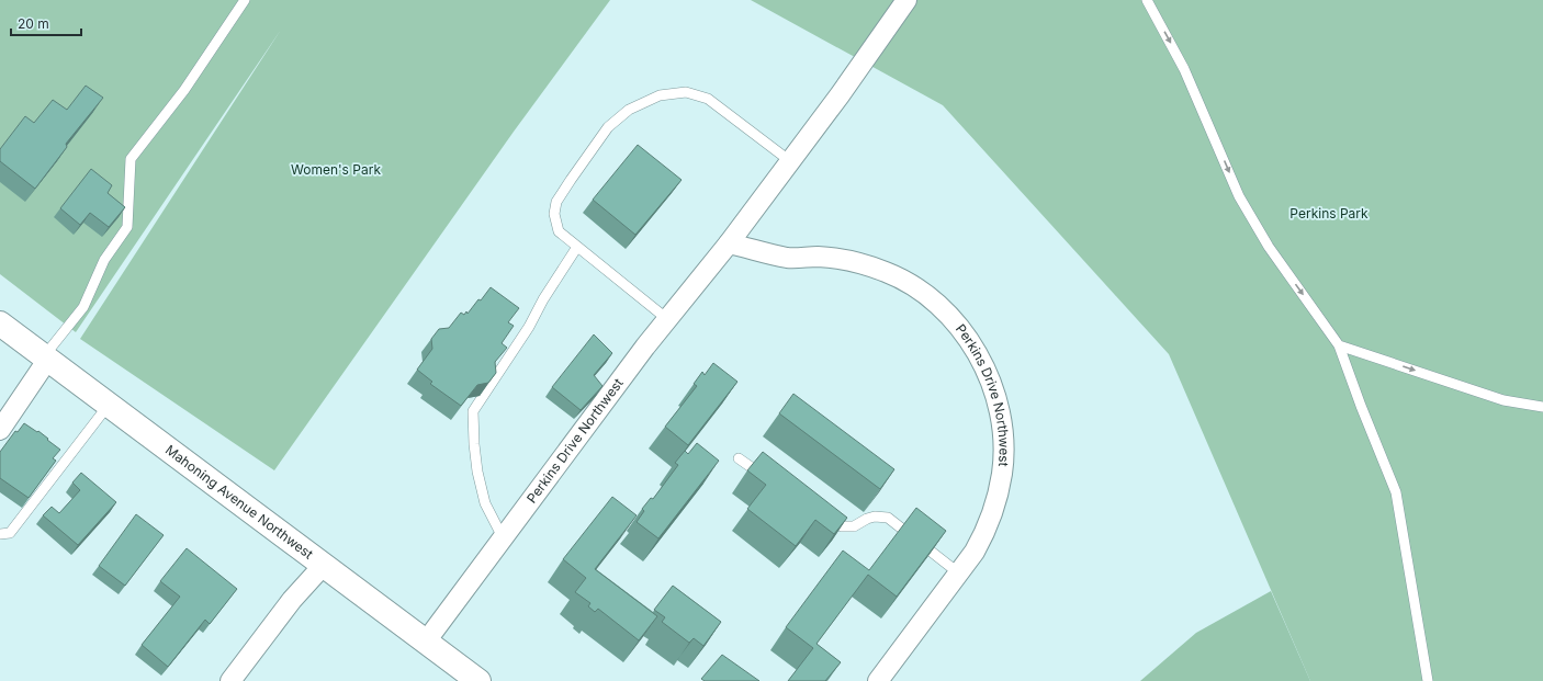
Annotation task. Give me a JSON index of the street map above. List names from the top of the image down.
{
  "streets": {
    "main road": ["Mahoning Avenue Northwest"],
    "street": ["Perkins Drive Northwest"]
  },
  "crossings": [
    ["Perkins Drive Northwest", "Mahoning Avenue Northwest"]
  ],
  "parks": ["Women's Park", "Perkins Park"],
  "scale_bar": "20 m"
}
